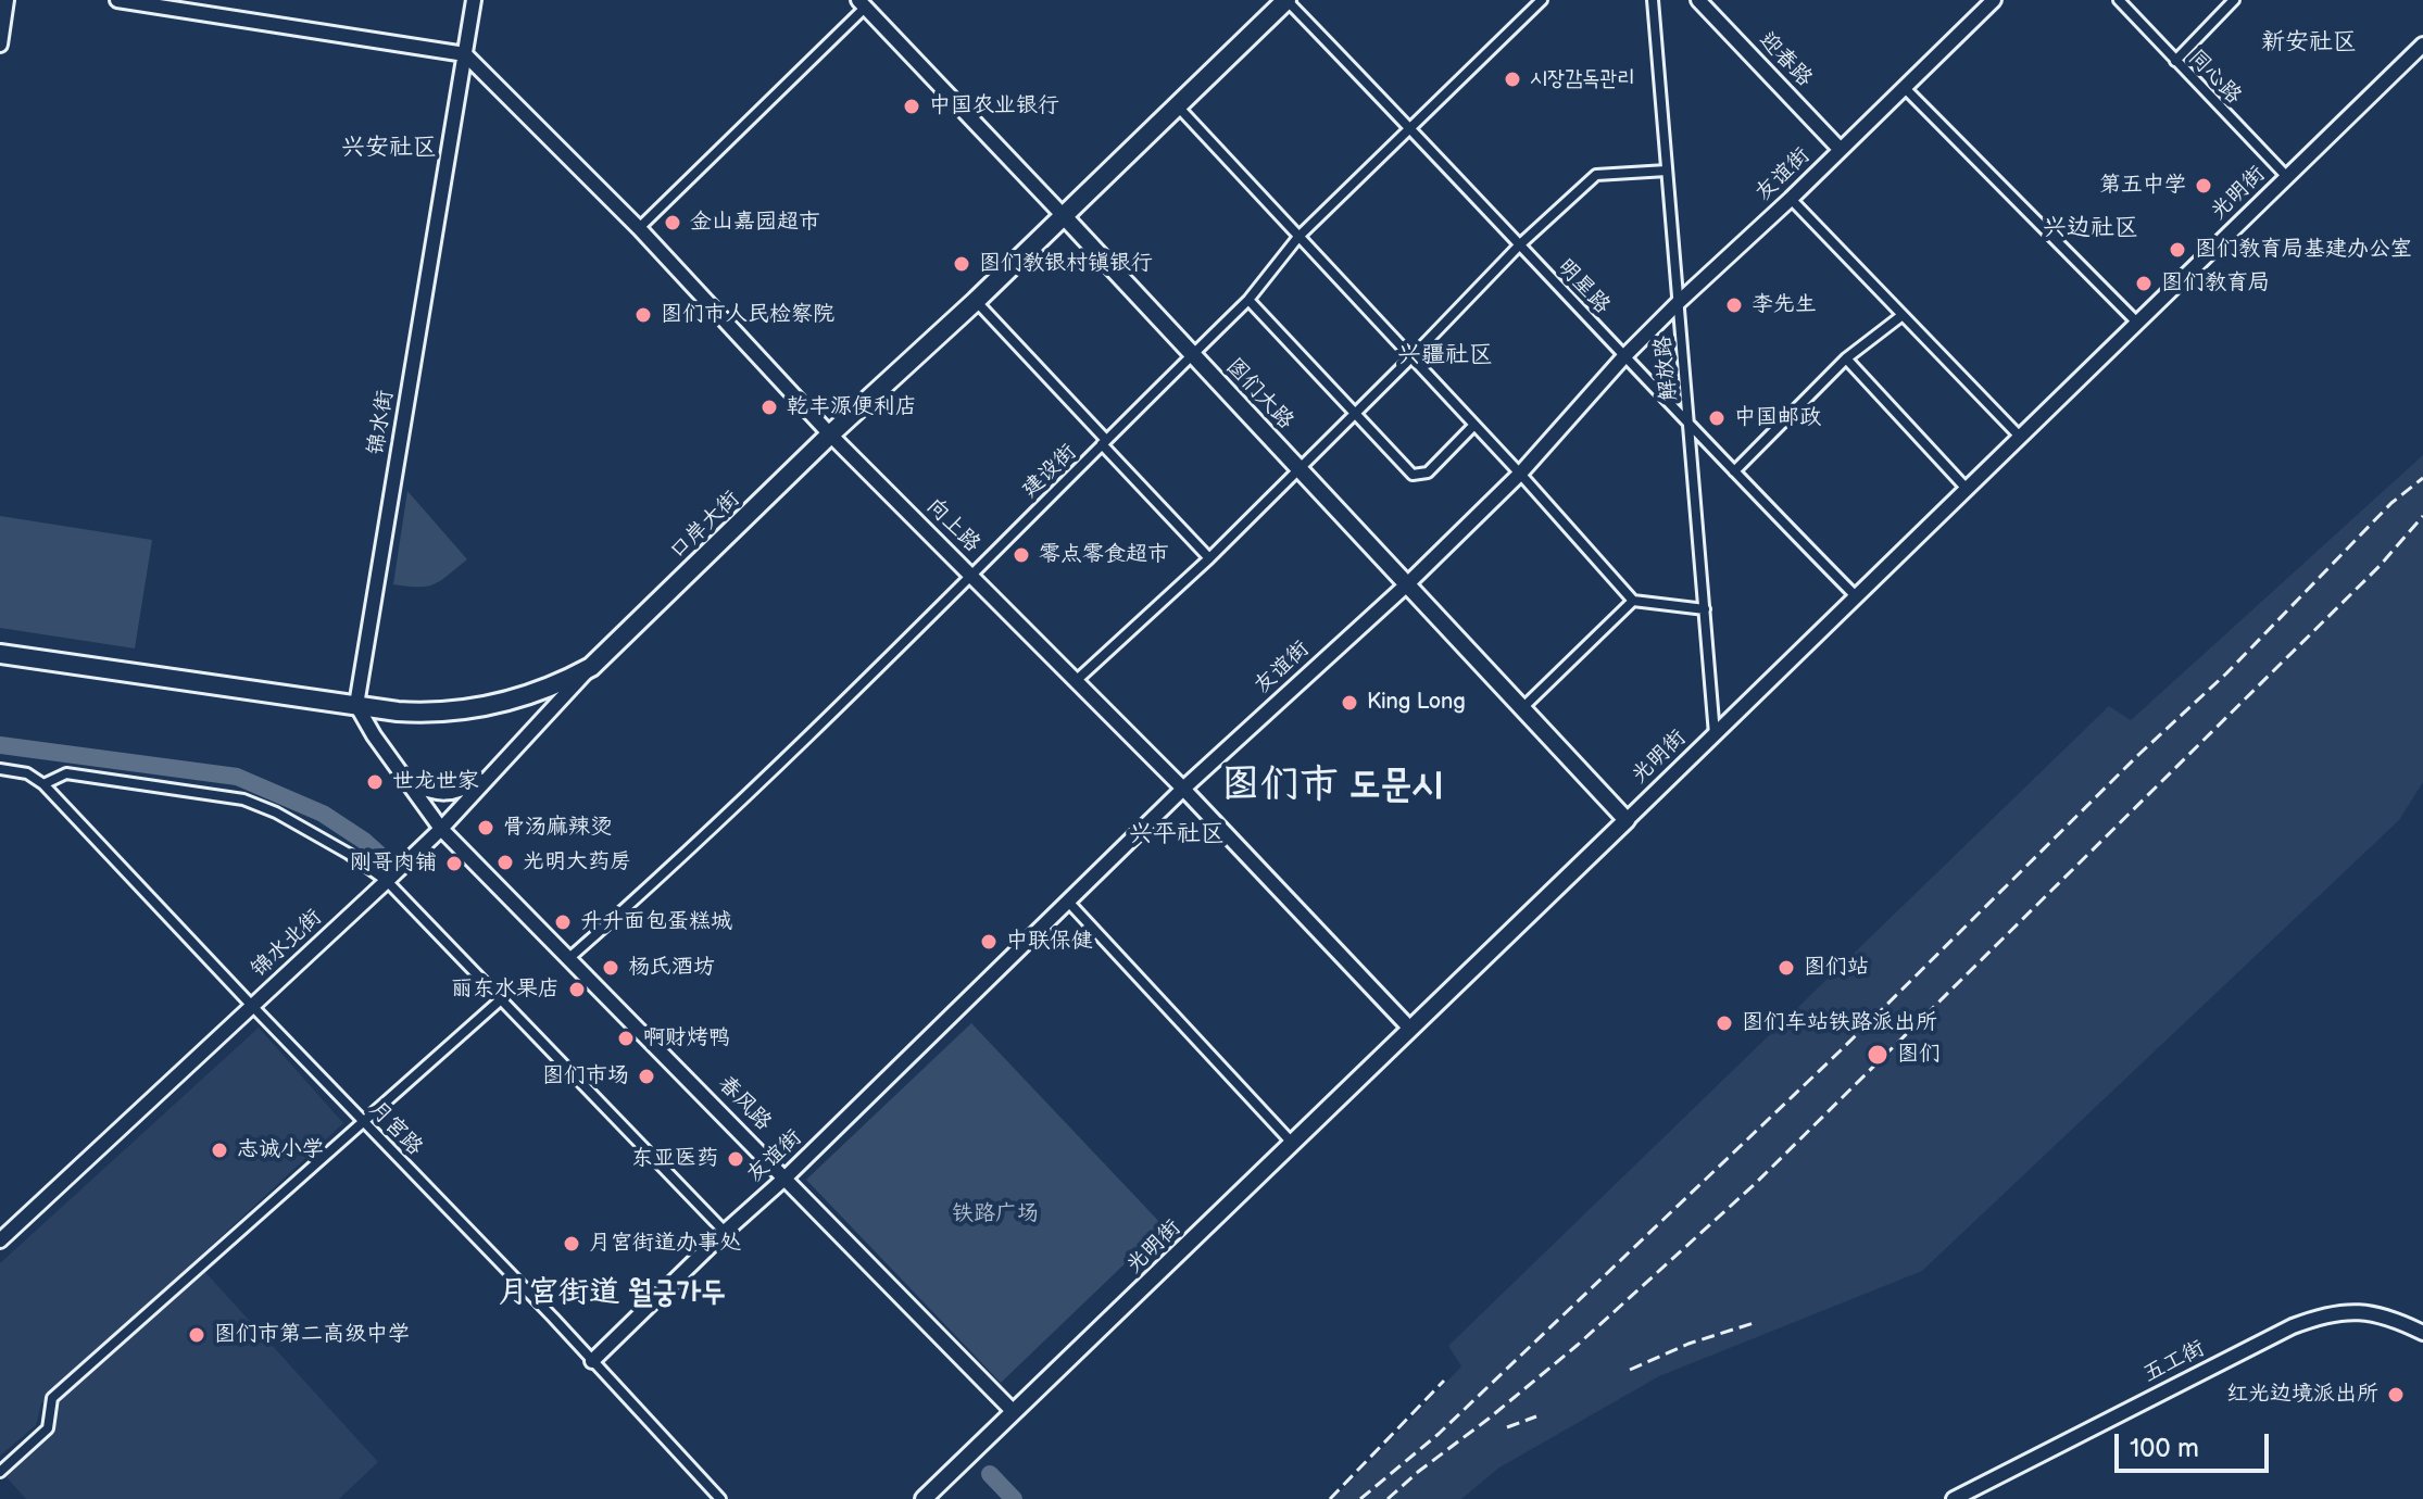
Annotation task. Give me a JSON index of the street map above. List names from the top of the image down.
{
  "streets": {
    "highway": ["口岸大街"],
    "main road": ["光明街", "图们大路"],
    "street": [
      "迎春路",
      "同心路",
      "友谊街",
      "明星路",
      "解放路",
      "锦水街",
      "建设街",
      "向上路",
      "锦水北街",
      "春风路",
      "月宫路",
      "五工街"
    ]
  },
  "crossings": [
    ["迎春路", "友谊街"],
    ["同心路", "光明街"],
    ["友谊街", "明星路"],
    ["友谊街", "解放路"],
    ["友谊街", "图们大路"],
    ["友谊街", "向上路"],
    ["友谊街", "春风路"],
    ["友谊街", "月宫路"],
    ["光明街", "明星路"],
    ["光明街", "解放路"],
    ["光明街", "图们大路"],
    ["光明街", "向上路"],
    ["光明街", "春风路"],
    ["明星路", "解放路"],
    ["明星路", "建设街"],
    ["明星路", "口岸大街"],
    ["图们大路", "建设街"],
    ["图们大路", "口岸大街"],
    ["锦水街", "口岸大街"],
    ["锦水街", "向上路"],
    ["建设街", "向上路"],
    ["建设街", "春风路"],
    ["口岸大街", "向上路"],
    ["口岸大街", "锦水北街"],
    ["锦水北街", "春风路"],
    ["锦水北街", "月宫路"]
  ],
  "districts": [
    "新安社区",
    "兴安社区",
    "兴边社区",
    "兴疆社区",
    "图们市 도문시",
    "兴平社区",
    "月宫街道 월궁가두"
  ],
  "parks": ["铁路广场"],
  "places": [
    "시장감독관리",
    "中国农业银行",
    "第五中学",
    "金山嘉园超市",
    "图们教育局基建办公室",
    "图们教银村镇银行",
    "图们教育局",
    "李先生",
    "图们市人民检察院",
    "乾丰源便利店",
    "中国邮政",
    "零点零食超市",
    "King Long",
    "世龙世家",
    "骨汤麻辣烫",
    "光明大药房",
    "刚哥肉铺",
    "升升面包蛋糕城",
    "中联保健",
    "杨氏酒坊",
    "图们站",
    "丽东水果店",
    "图们车站铁路派出所",
    "啊财烤鸭",
    "图们",
    "图们市场",
    "志诚小学",
    "东亚医药",
    "月宫街道办事处",
    "图们市第二高级中学",
    "红光边境派出所"
  ],
  "scale_bar": "100 m"
}
